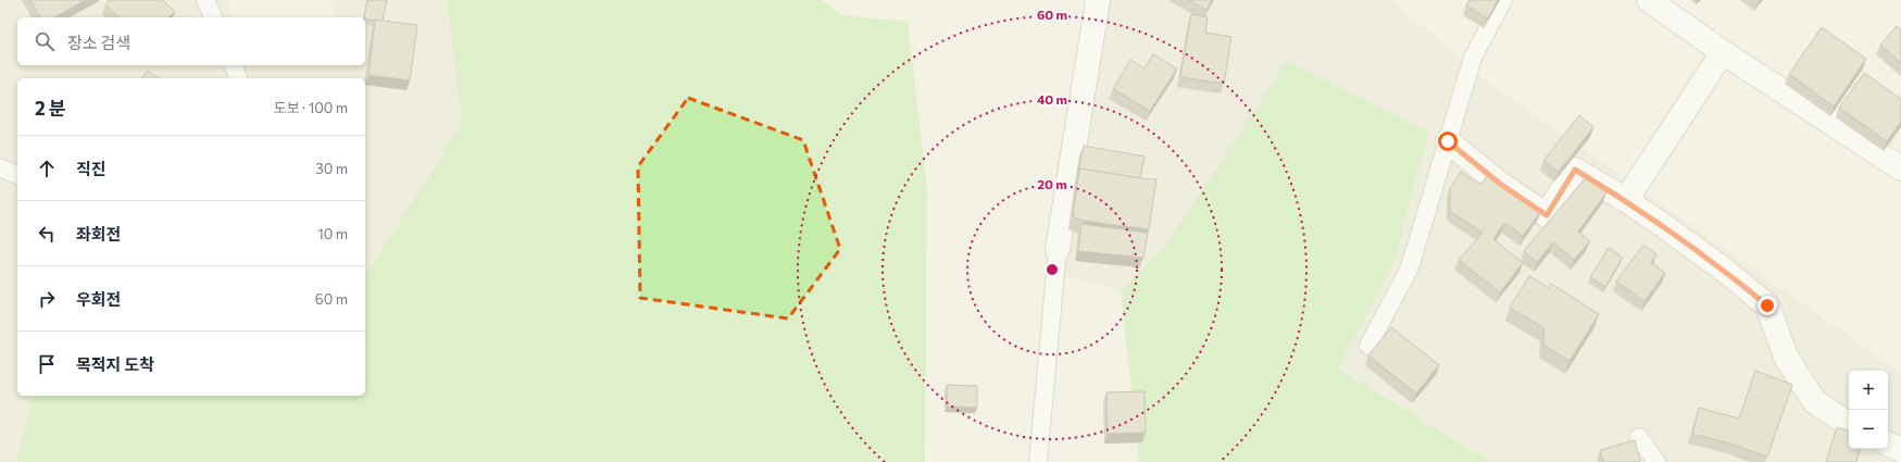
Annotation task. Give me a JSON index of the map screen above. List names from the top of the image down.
{
  "page": {
    "search": "장소 검색",
    "heading": ["2 분", "도보 · 100 m"],
    "list": [
      ["직진", "30 m"],
      ["좌회전", "10 m"],
      ["우회전", "60 m"],
      "목적지 도착"
    ],
    "map_buttons": ["+", "−"]
  },
  "rings": ["60 m", "40 m", "20 m"]
}
